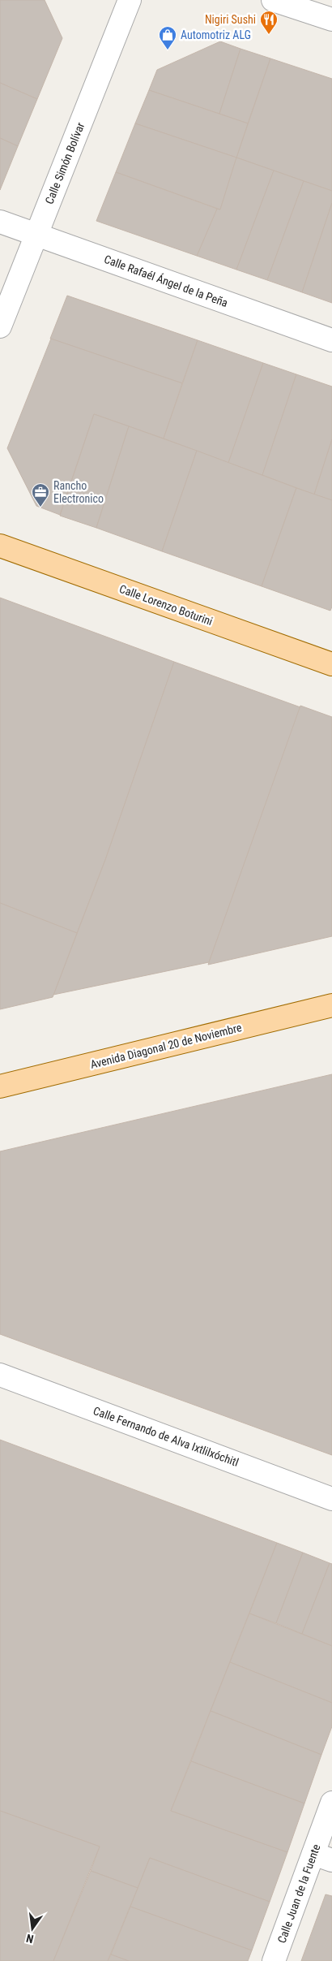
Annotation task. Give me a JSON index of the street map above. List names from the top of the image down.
{
  "streets": {
    "main road": ["Calle Lorenzo Boturini", "Avenida Diagonal 20 de Noviembre"],
    "street": [
      "Calle Simón Bolívar",
      "Calle Rafaél Ángel de la Peña",
      "Calle Fernando de Alva Ixtlilxóchitl",
      "Calle Juan de la Fuente"
    ]
  },
  "crossings": [
    ["Calle Simón Bolívar", "Calle Rafaél Ángel de la Peña"]
  ],
  "places": {
    "restaurant": ["Nigiri Sushi"],
    "shop": ["Automotriz ALG"],
    "office": ["Rancho Electronico"]
  },
  "north": "bottom"
}
